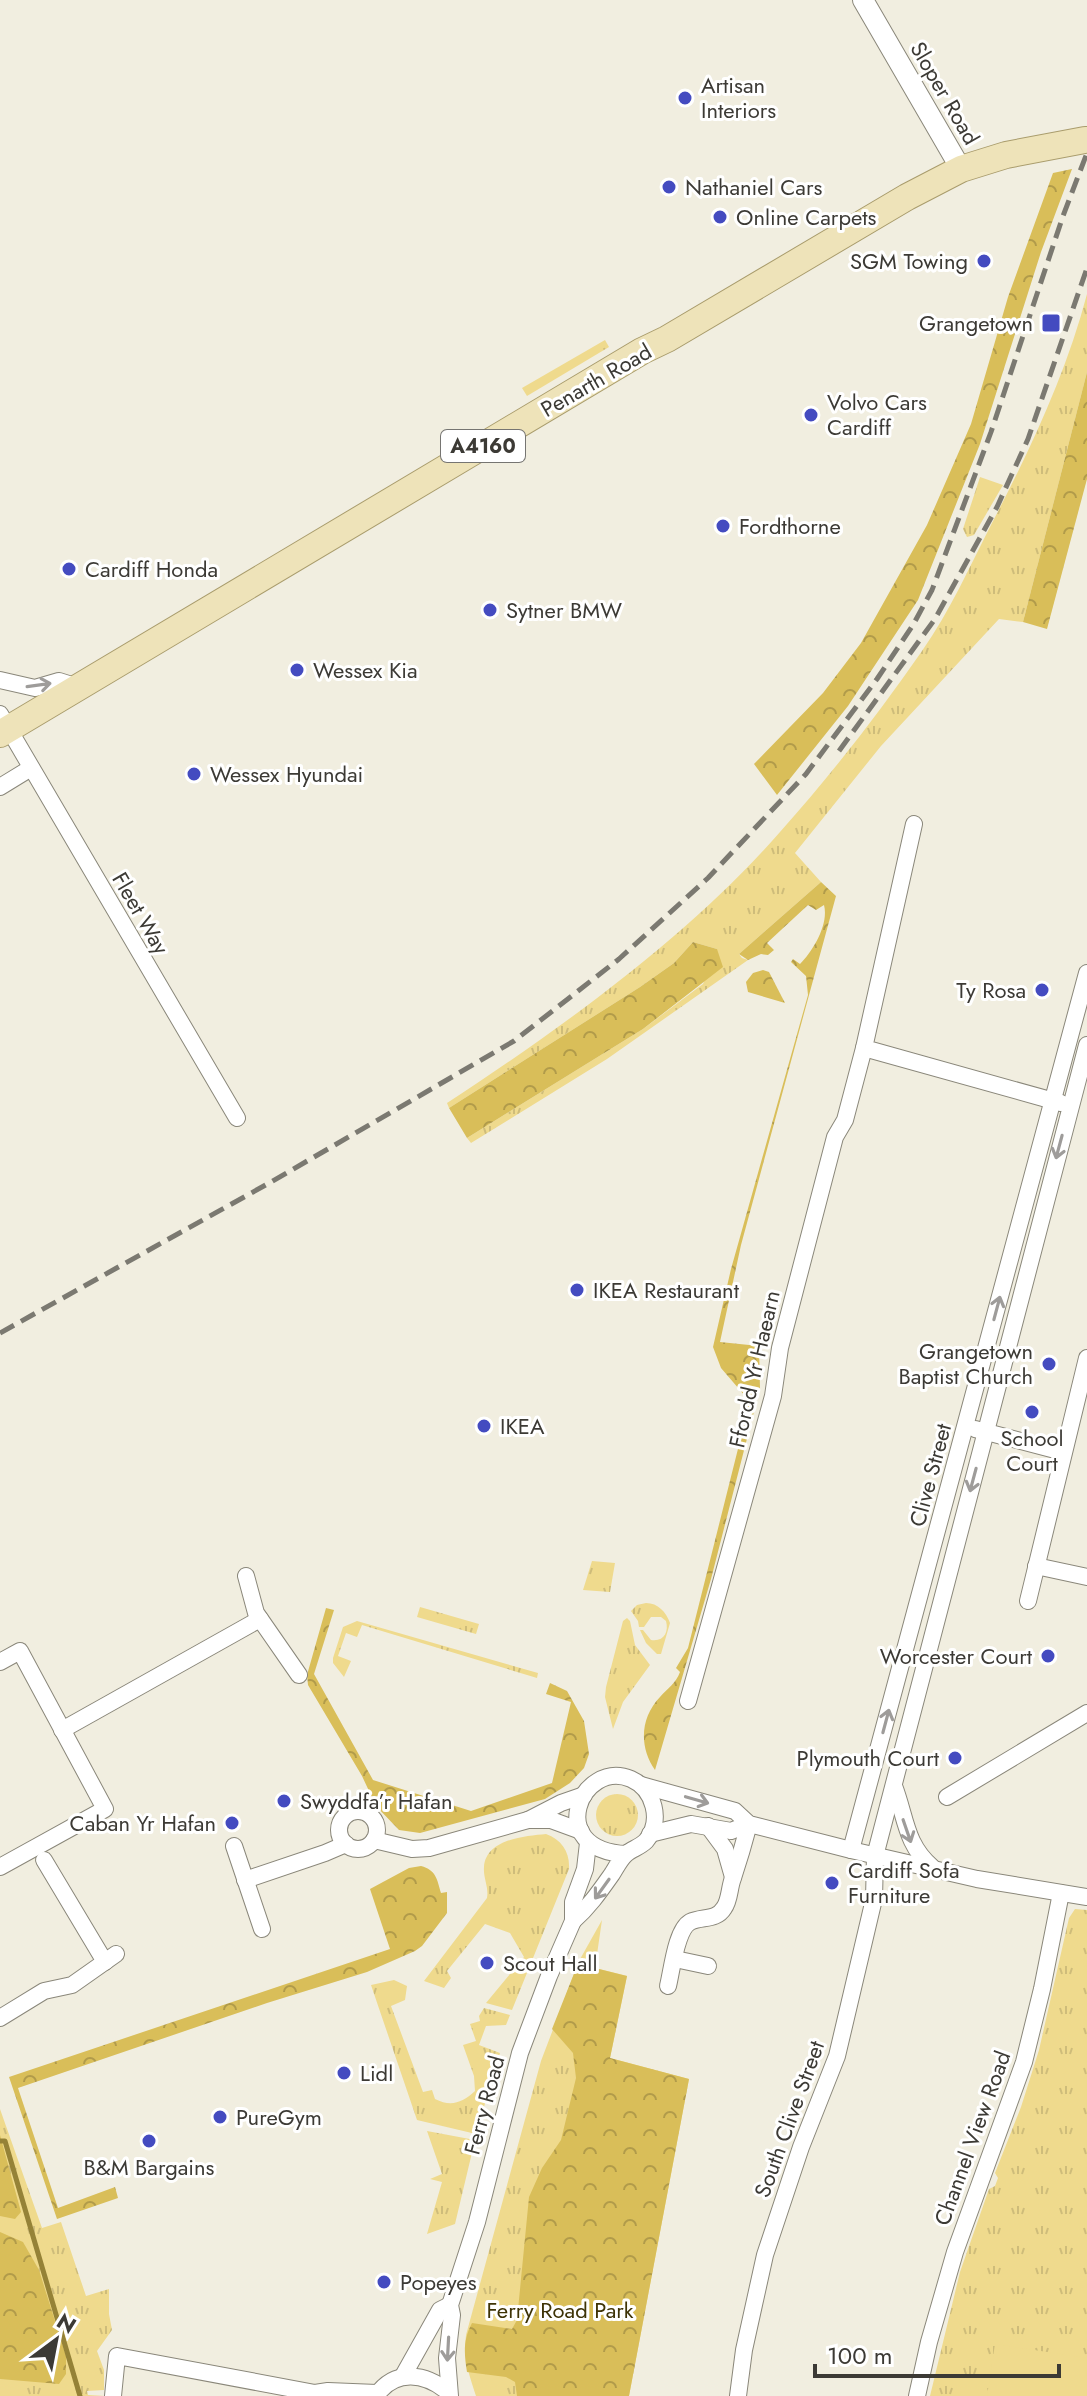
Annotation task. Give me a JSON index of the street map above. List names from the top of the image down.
{
  "streets": {
    "main road": ["Penarth Road", "A4160"],
    "street": [
      "Sloper Road",
      "Fleet Way",
      "Ffordd Yr Haearn",
      "Clive Street",
      "Ferry Road",
      "South Clive Street",
      "Channel View Road"
    ]
  },
  "crossings": [
    ["Sloper Road", "Penarth Road"],
    ["Penarth Road", "Fleet Way"],
    ["Clive Street", "Ferry Road"],
    ["Clive Street", "South Clive Street"],
    ["Ferry Road", "South Clive Street"],
    ["Ferry Road", "Channel View Road"]
  ],
  "parks": ["Ferry Road Park"],
  "places": {
    "other": [
      "Artisan Interiors",
      "Nathaniel Cars",
      "Online Carpets",
      "SGM Towing",
      "Volvo Cars Cardiff",
      "Fordthorne",
      "Cardiff Honda",
      "Sytner BMW",
      "Wessex Kia",
      "Wessex Hyundai",
      "Ty Rosa",
      "IKEA Restaurant",
      "Grangetown Baptist Church",
      "School Court",
      "IKEA",
      "Worcester Court",
      "Plymouth Court",
      "Swyddfa’r Hafan",
      "Caban Yr Hafan",
      "Cardiff Sofa Furniture",
      "Scout Hall",
      "Lidl",
      "PureGym",
      "B&M Bargains",
      "Popeyes"
    ],
    "transit": ["Grangetown"]
  },
  "scale_bar": "100 m",
  "north": "top right"
}
